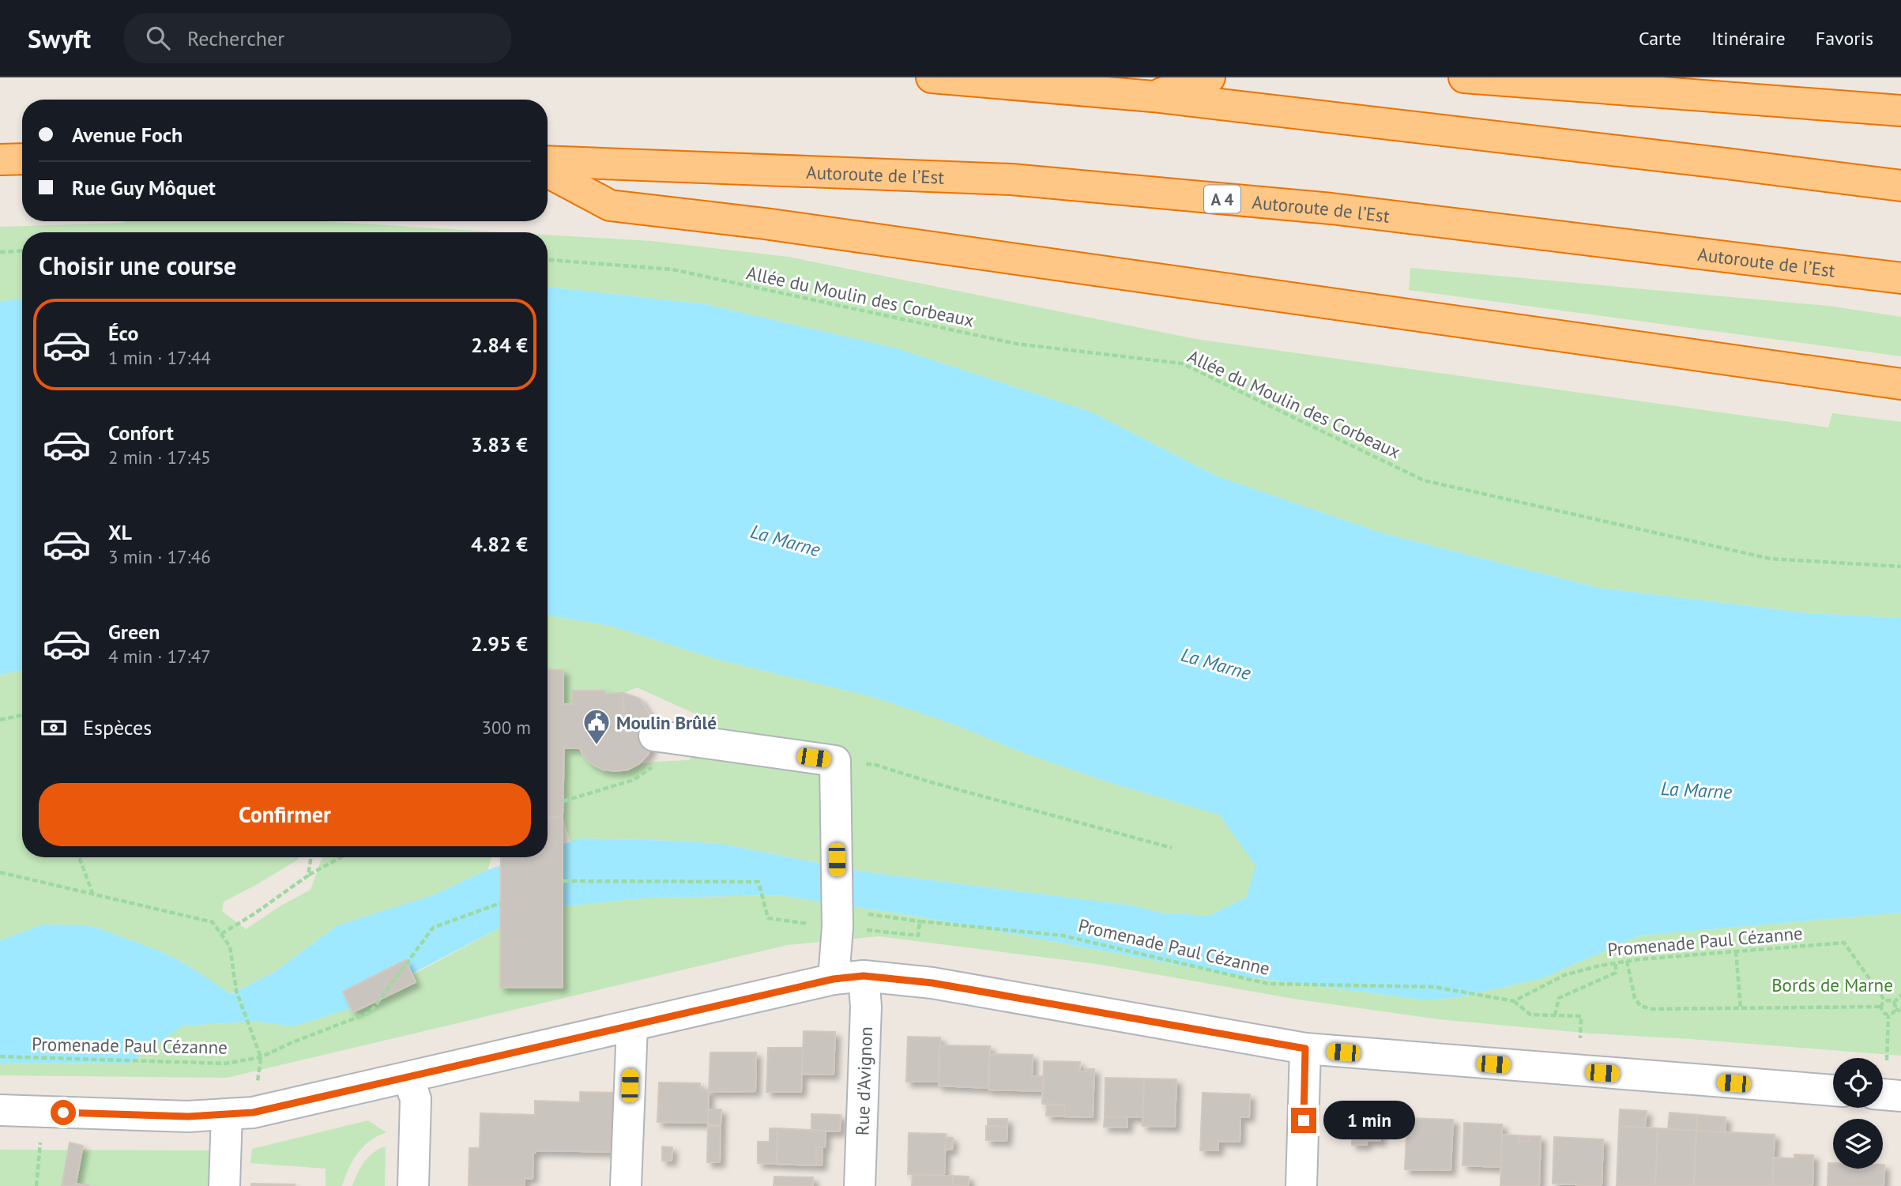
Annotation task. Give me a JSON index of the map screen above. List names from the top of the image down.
{
  "streets": {
    "highway": ["Autoroute de l’Est", "A 4"],
    "street": ["Rue d'Avignon"],
    "path": ["Allée du Moulin des Corbeaux", "Promenade Paul Cézanne"]
  },
  "water": ["La Marne"],
  "parks": ["Bords de Marne"],
  "places": {
    "public building": ["Moulin Brûlé"]
  },
  "page": {
    "header": "Swyft",
    "search": "Rechercher",
    "nav": ["Carte", "Itinéraire", "Favoris"],
    "banner": ["Avenue Foch", "Rue Guy Môquet"],
    "heading": "Choisir une course",
    "list": [
      {
        "name": "Éco",
        "note": "1 min · 17:44",
        "value": "2.84 €"
      },
      {
        "name": "Confort",
        "note": "2 min · 17:45",
        "value": "3.83 €"
      },
      {
        "name": "XL",
        "note": "3 min · 17:46",
        "value": "4.82 €"
      },
      {
        "name": "Green",
        "note": "4 min · 17:47",
        "value": "2.95 €"
      }
    ],
    "pay": ["Espèces", "300 m"],
    "buttons": "Confirmer",
    "bubble": "1 min"
  }
}
